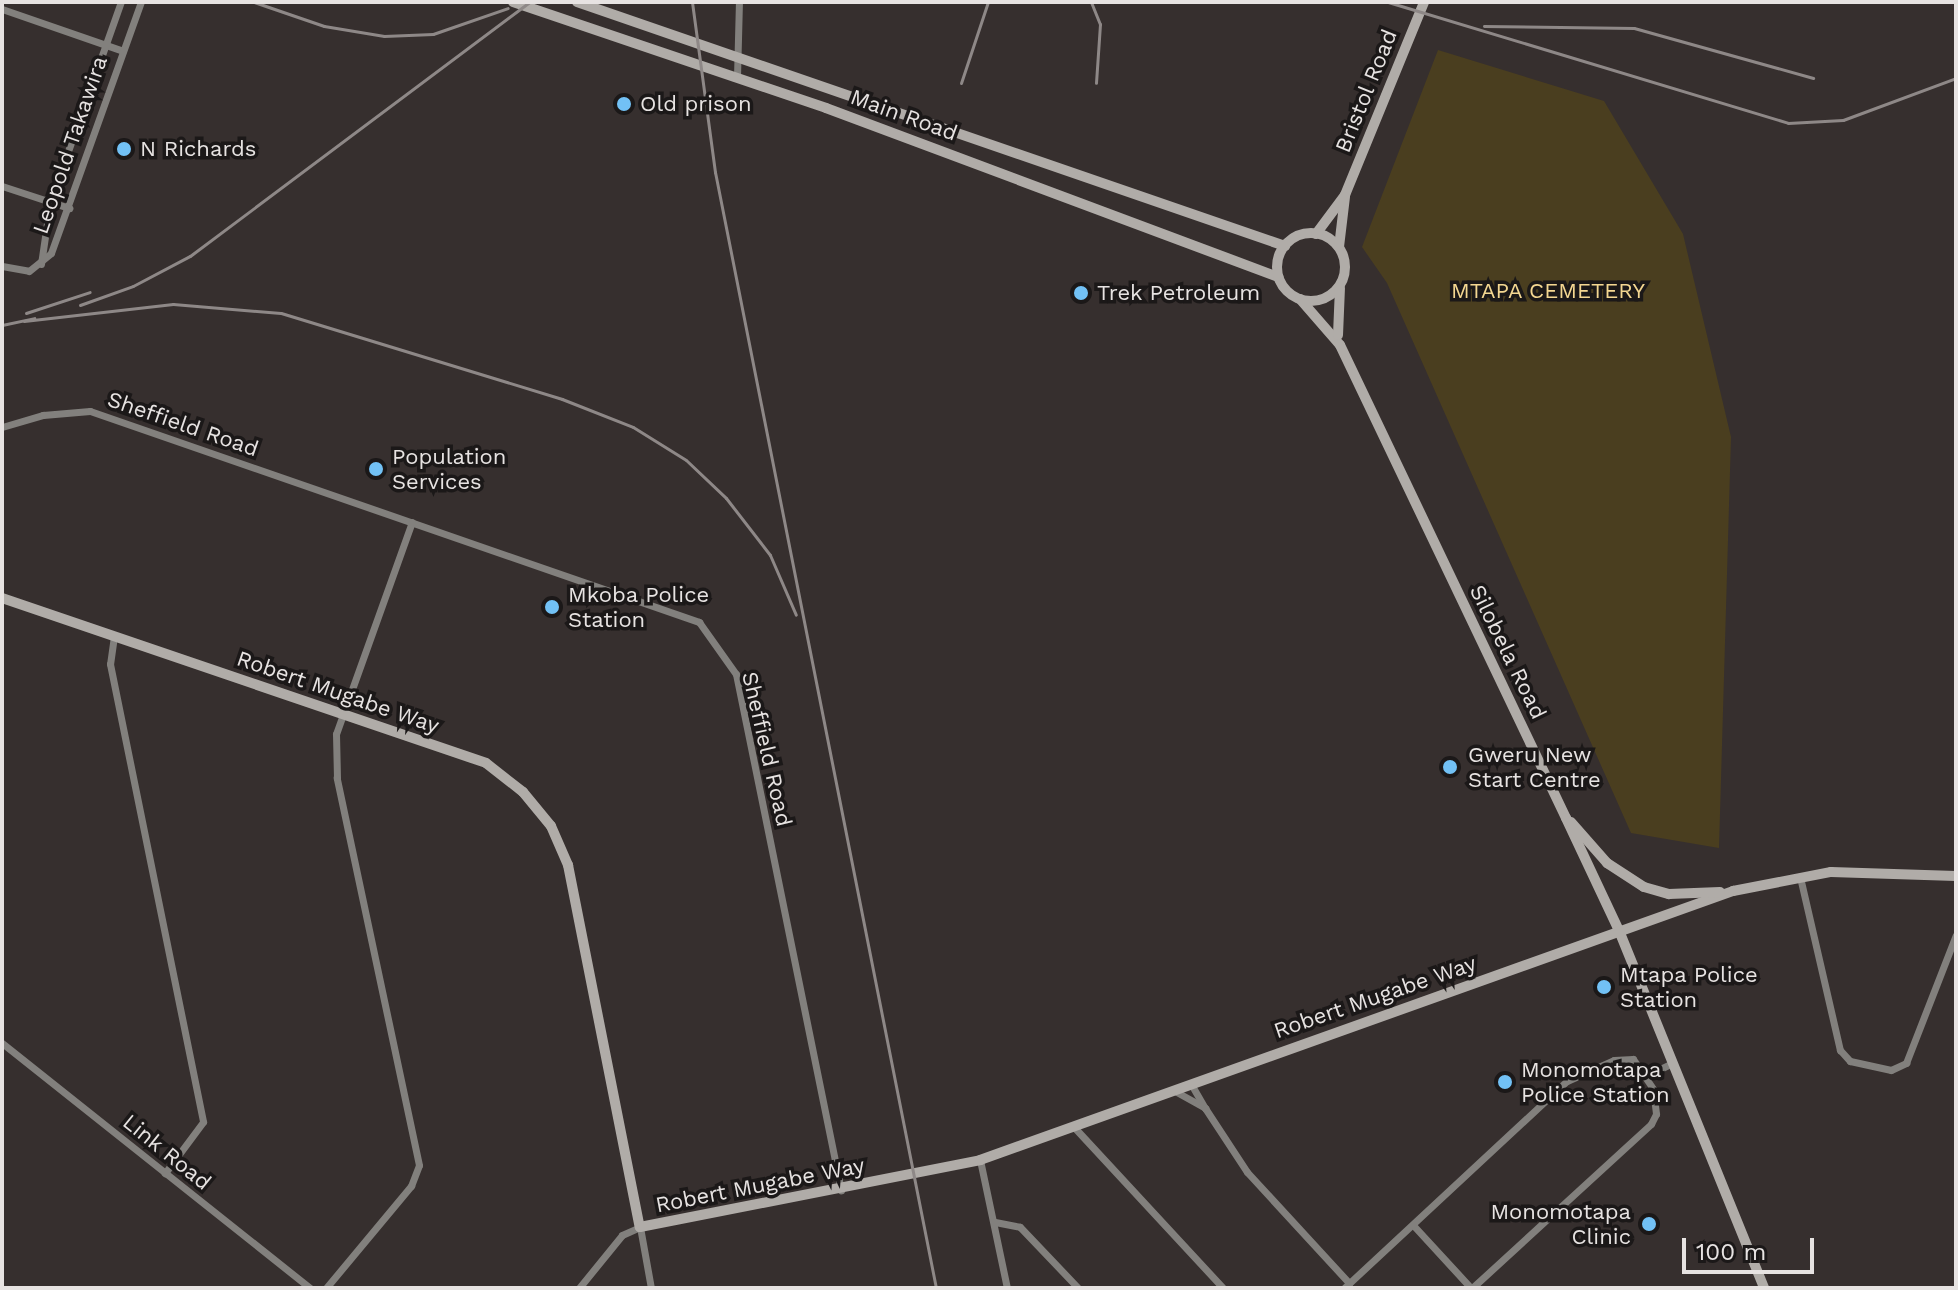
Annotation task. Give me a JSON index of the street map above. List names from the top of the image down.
{
  "streets": {
    "main road": [
      "Bristol Road",
      "Main Road",
      "Silobela Road",
      "Robert Mugabe Way"
    ],
    "street": ["Leopold Takawira", "Sheffield Road", "Link Road"]
  },
  "crossings": [
    ["Bristol Road", "Main Road"],
    ["Bristol Road", "Silobela Road"],
    ["Main Road", "Silobela Road"],
    ["Sheffield Road", "Robert Mugabe Way"],
    ["Silobela Road", "Robert Mugabe Way"]
  ],
  "parks": ["MTAPA CEMETERY"],
  "places": [
    "Old prison",
    "N Richards",
    "Trek Petroleum",
    "Population Services",
    "Mkoba Police Station",
    "Gweru New Start Centre",
    "Mtapa Police Station",
    "Monomotapa Police Station",
    "Monomotapa Clinic"
  ],
  "scale_bar": "100 m"
}
